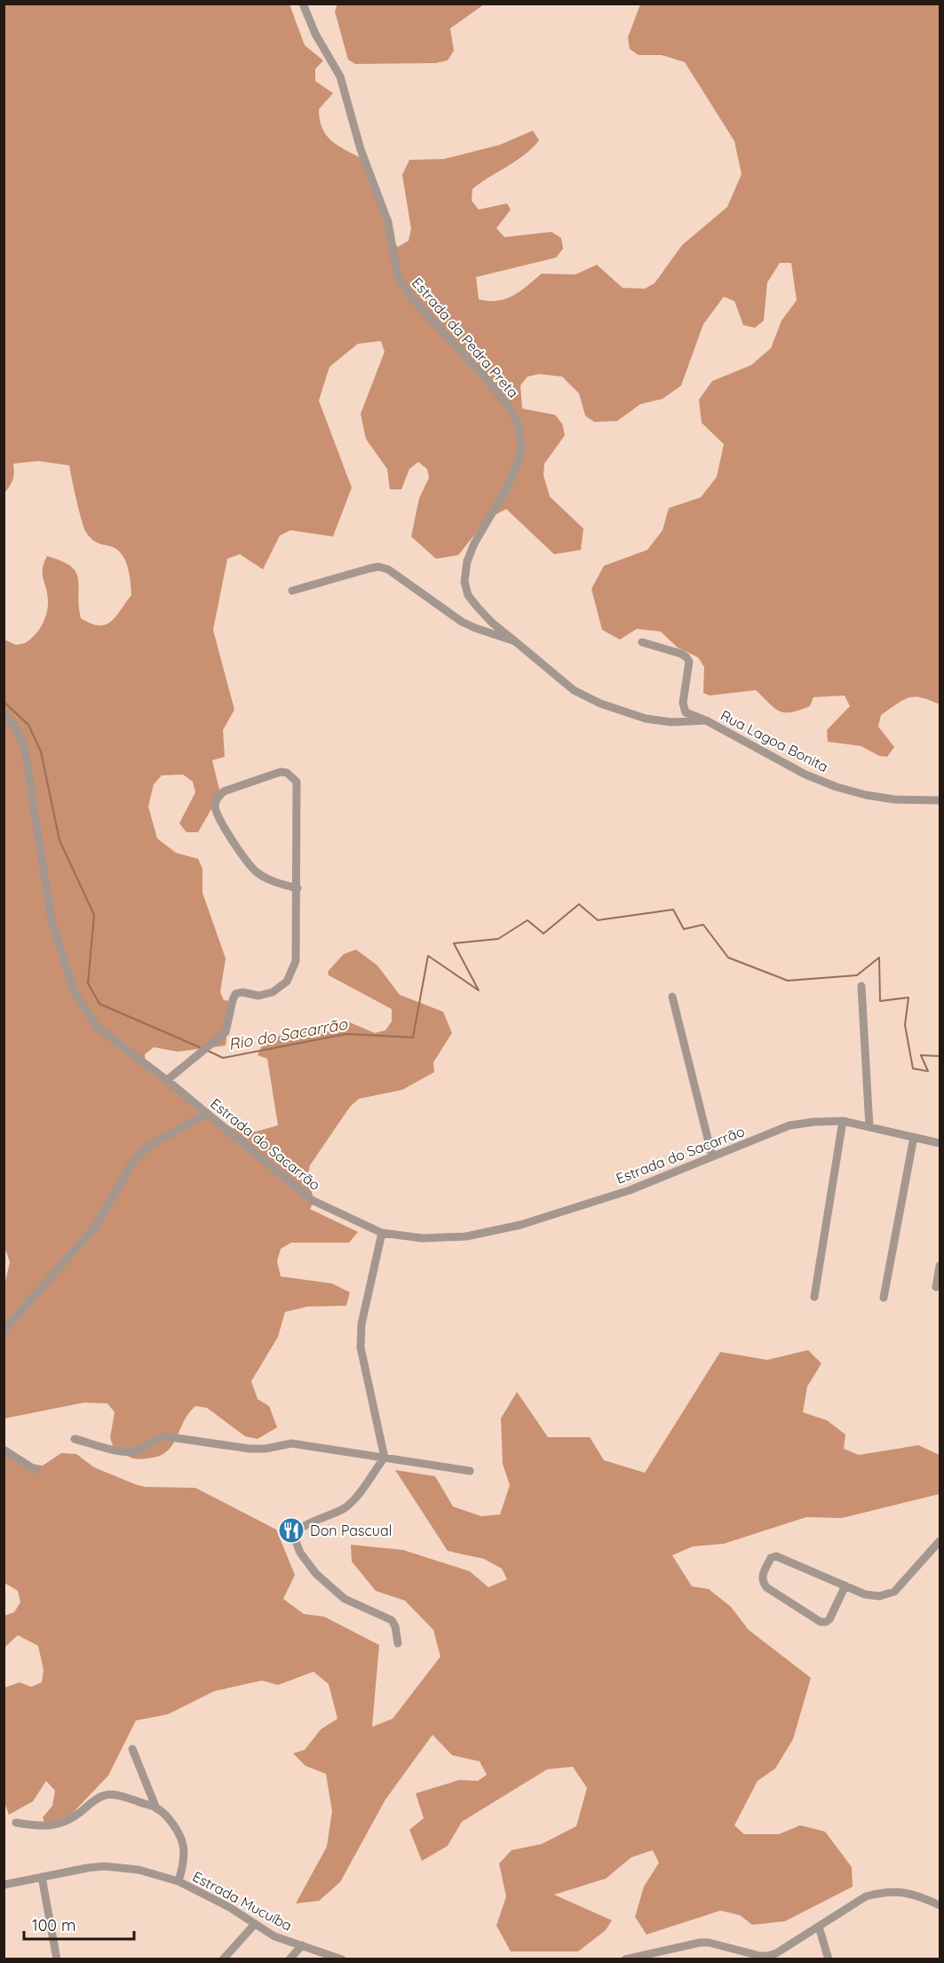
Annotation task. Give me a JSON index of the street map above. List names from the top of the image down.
{
  "streets": {
    "street": [
      "Estrada da Pedra Preta",
      "Rua Lagoa Bonita",
      "Estrada do Sacarrão",
      "Estrada Mucuíba"
    ]
  },
  "crossings": [
    ["Estrada da Pedra Preta", "Rua Lagoa Bonita"]
  ],
  "water": ["Rio do Sacarrão"],
  "places": {
    "restaurant": ["Don Pascual"]
  },
  "scale_bar": "100 m"
}
